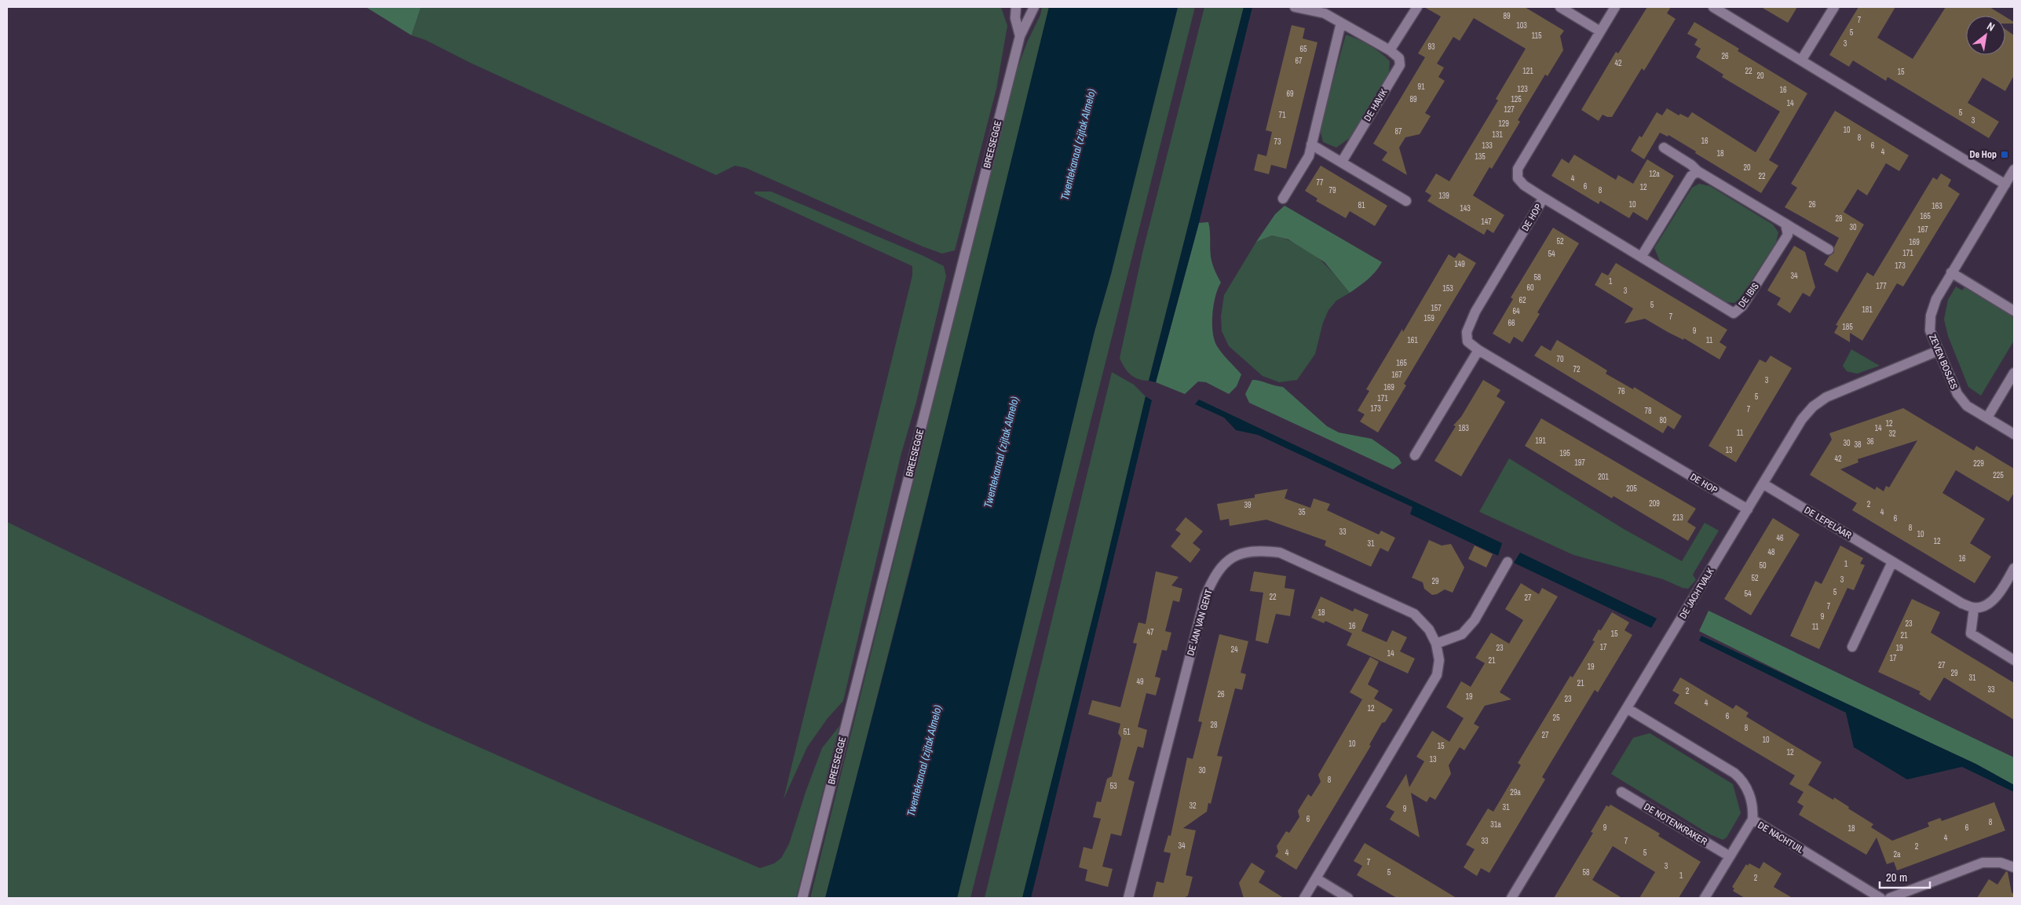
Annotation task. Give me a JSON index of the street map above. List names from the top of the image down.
{
  "streets": {
    "street": [
      "DE HAVIK",
      "BREESEGGE",
      "DE HOP",
      "DE IBIS",
      "ZEVEN BOSJES",
      "DE LEPELAAR",
      "DE JACHTVALK",
      "DE JAN VAN GENT",
      "DE NOTENKRAKER",
      "DE NACHTUIL"
    ]
  },
  "crossings": [
    ["DE HOP", "DE IBIS"],
    ["DE HOP", "DE JACHTVALK"],
    ["ZEVEN BOSJES", "DE JACHTVALK"],
    ["DE LEPELAAR", "DE JACHTVALK"],
    ["DE JACHTVALK", "DE NACHTUIL"]
  ],
  "water": ["Twentekanaal (zijtak Almelo)"],
  "places": {
    "transit": ["De Hop"]
  },
  "house_numbers": [
    "89",
    "7",
    "103",
    "5",
    "115",
    "3",
    "93",
    "65",
    "26",
    "67",
    "42",
    "121",
    "22",
    "15",
    "20",
    "91",
    "123",
    "16",
    "69",
    "89",
    "125",
    "14",
    "127",
    "5",
    "71",
    "3",
    "129",
    "10",
    "87",
    "131",
    "8",
    "16",
    "73",
    "133",
    "6",
    "4",
    "18",
    "135",
    "20",
    "12a",
    "22",
    "4",
    "77",
    "6",
    "12",
    "79",
    "8",
    "139",
    "10",
    "26",
    "81",
    "163",
    "143",
    "165",
    "28",
    "147",
    "30",
    "167",
    "52",
    "169",
    "171",
    "54",
    "149",
    "173",
    "34",
    "58",
    "1",
    "177",
    "60",
    "153",
    "3",
    "62",
    "5",
    "157",
    "181",
    "64",
    "7",
    "159",
    "66",
    "185",
    "9",
    "161",
    "11",
    "70",
    "165",
    "72",
    "167",
    "3",
    "169",
    "76",
    "5",
    "171",
    "173",
    "7",
    "78",
    "80",
    "12",
    "183",
    "14",
    "11",
    "32",
    "191",
    "36",
    "30",
    "38",
    "13",
    "195",
    "42",
    "197",
    "229",
    "225",
    "201",
    "205",
    "209",
    "2",
    "39",
    "35",
    "4",
    "213",
    "6",
    "8",
    "33",
    "10",
    "46",
    "12",
    "31",
    "48",
    "16",
    "1",
    "50",
    "52",
    "3",
    "29",
    "5",
    "54",
    "22",
    "27",
    "7",
    "18",
    "9",
    "23",
    "16",
    "11",
    "47",
    "15",
    "21",
    "17",
    "23",
    "19",
    "24",
    "14",
    "17",
    "21",
    "27",
    "19",
    "29",
    "31",
    "49",
    "21",
    "33",
    "2",
    "26",
    "19",
    "23",
    "4",
    "12",
    "6",
    "25",
    "28",
    "8",
    "51",
    "27",
    "10",
    "10",
    "15",
    "12",
    "13",
    "30",
    "8",
    "53",
    "29a",
    "32",
    "31",
    "9",
    "6",
    "8",
    "31a",
    "9",
    "6",
    "18",
    "4",
    "33",
    "7",
    "34",
    "2",
    "4",
    "5",
    "2a",
    "7",
    "3",
    "5",
    "58",
    "1",
    "2"
  ],
  "scale_bar": "20 m",
  "north": "top right"
}
